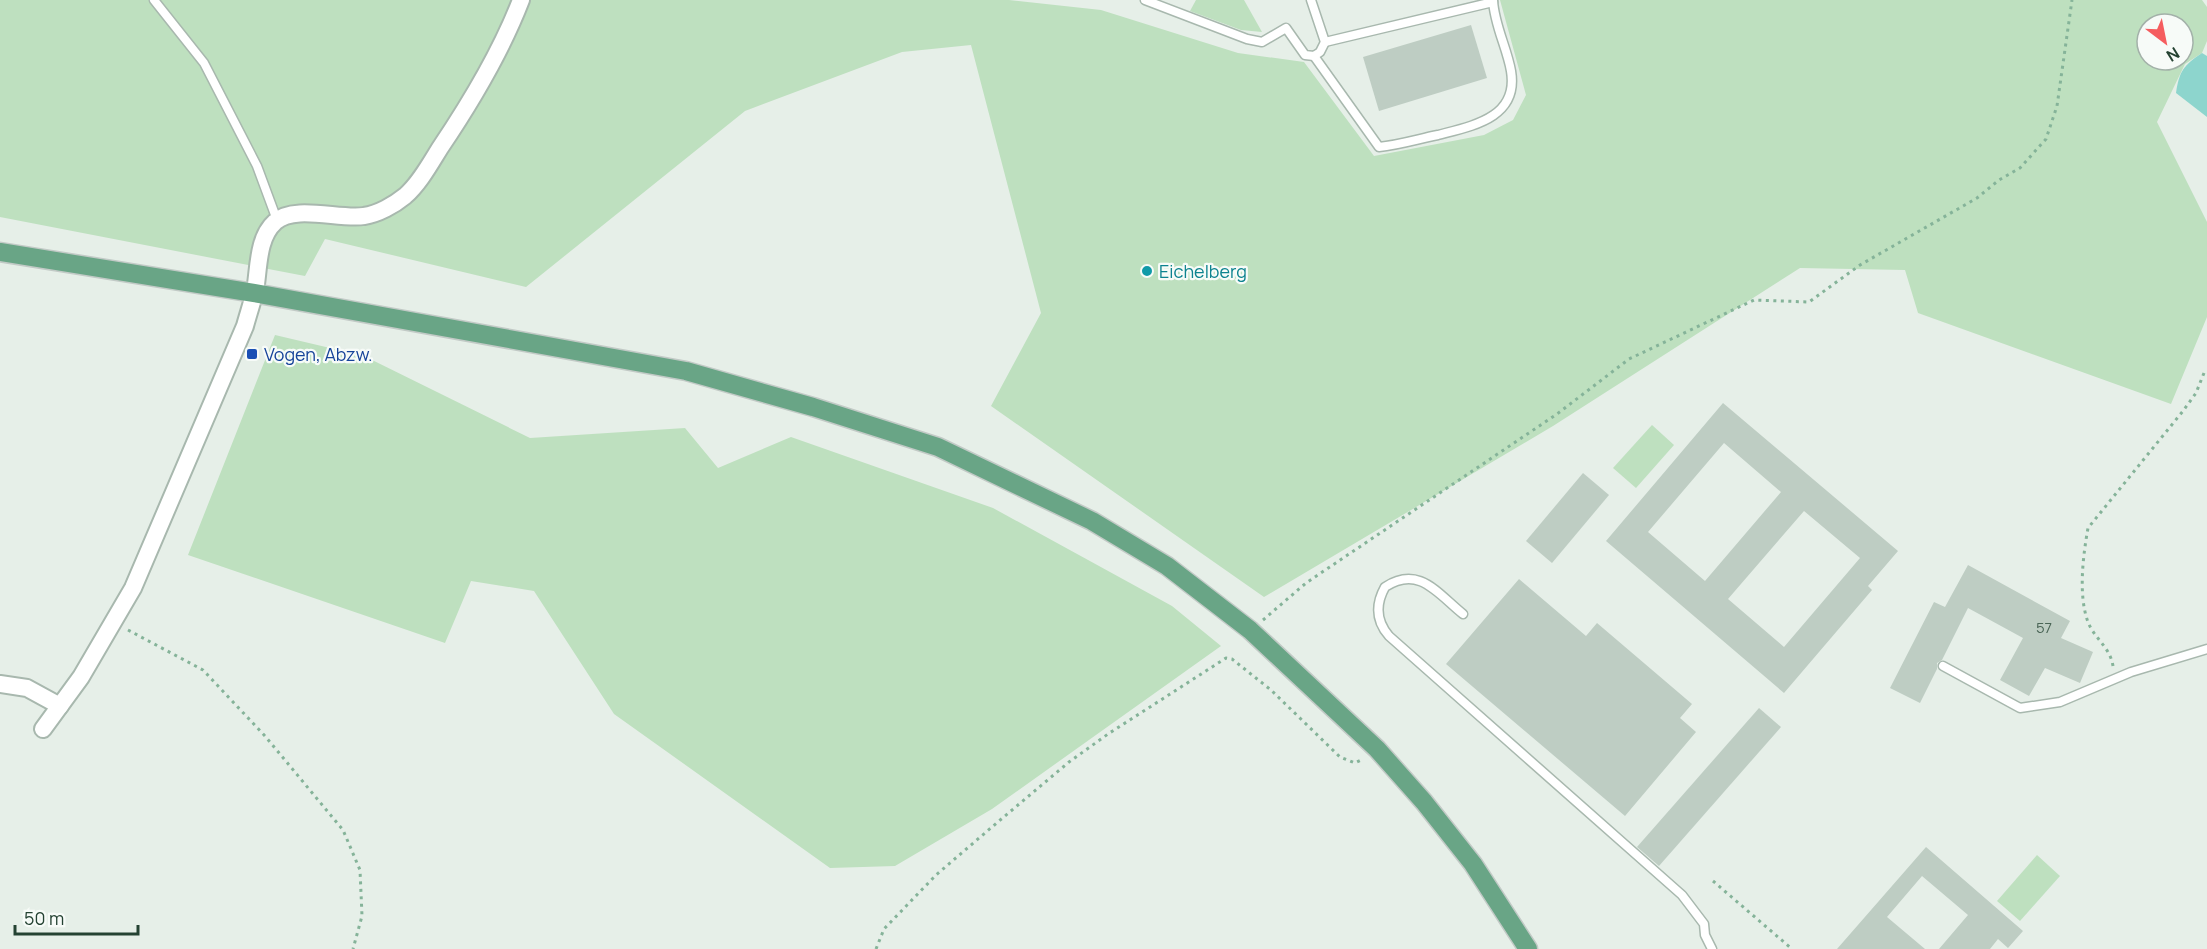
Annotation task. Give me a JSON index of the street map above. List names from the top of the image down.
{
  "places": {
    "other": ["Eichelberg"],
    "transit": ["Vogen, Abzw."]
  },
  "house_numbers": ["57"],
  "scale_bar": "50 m",
  "north": "bottom right"
}
